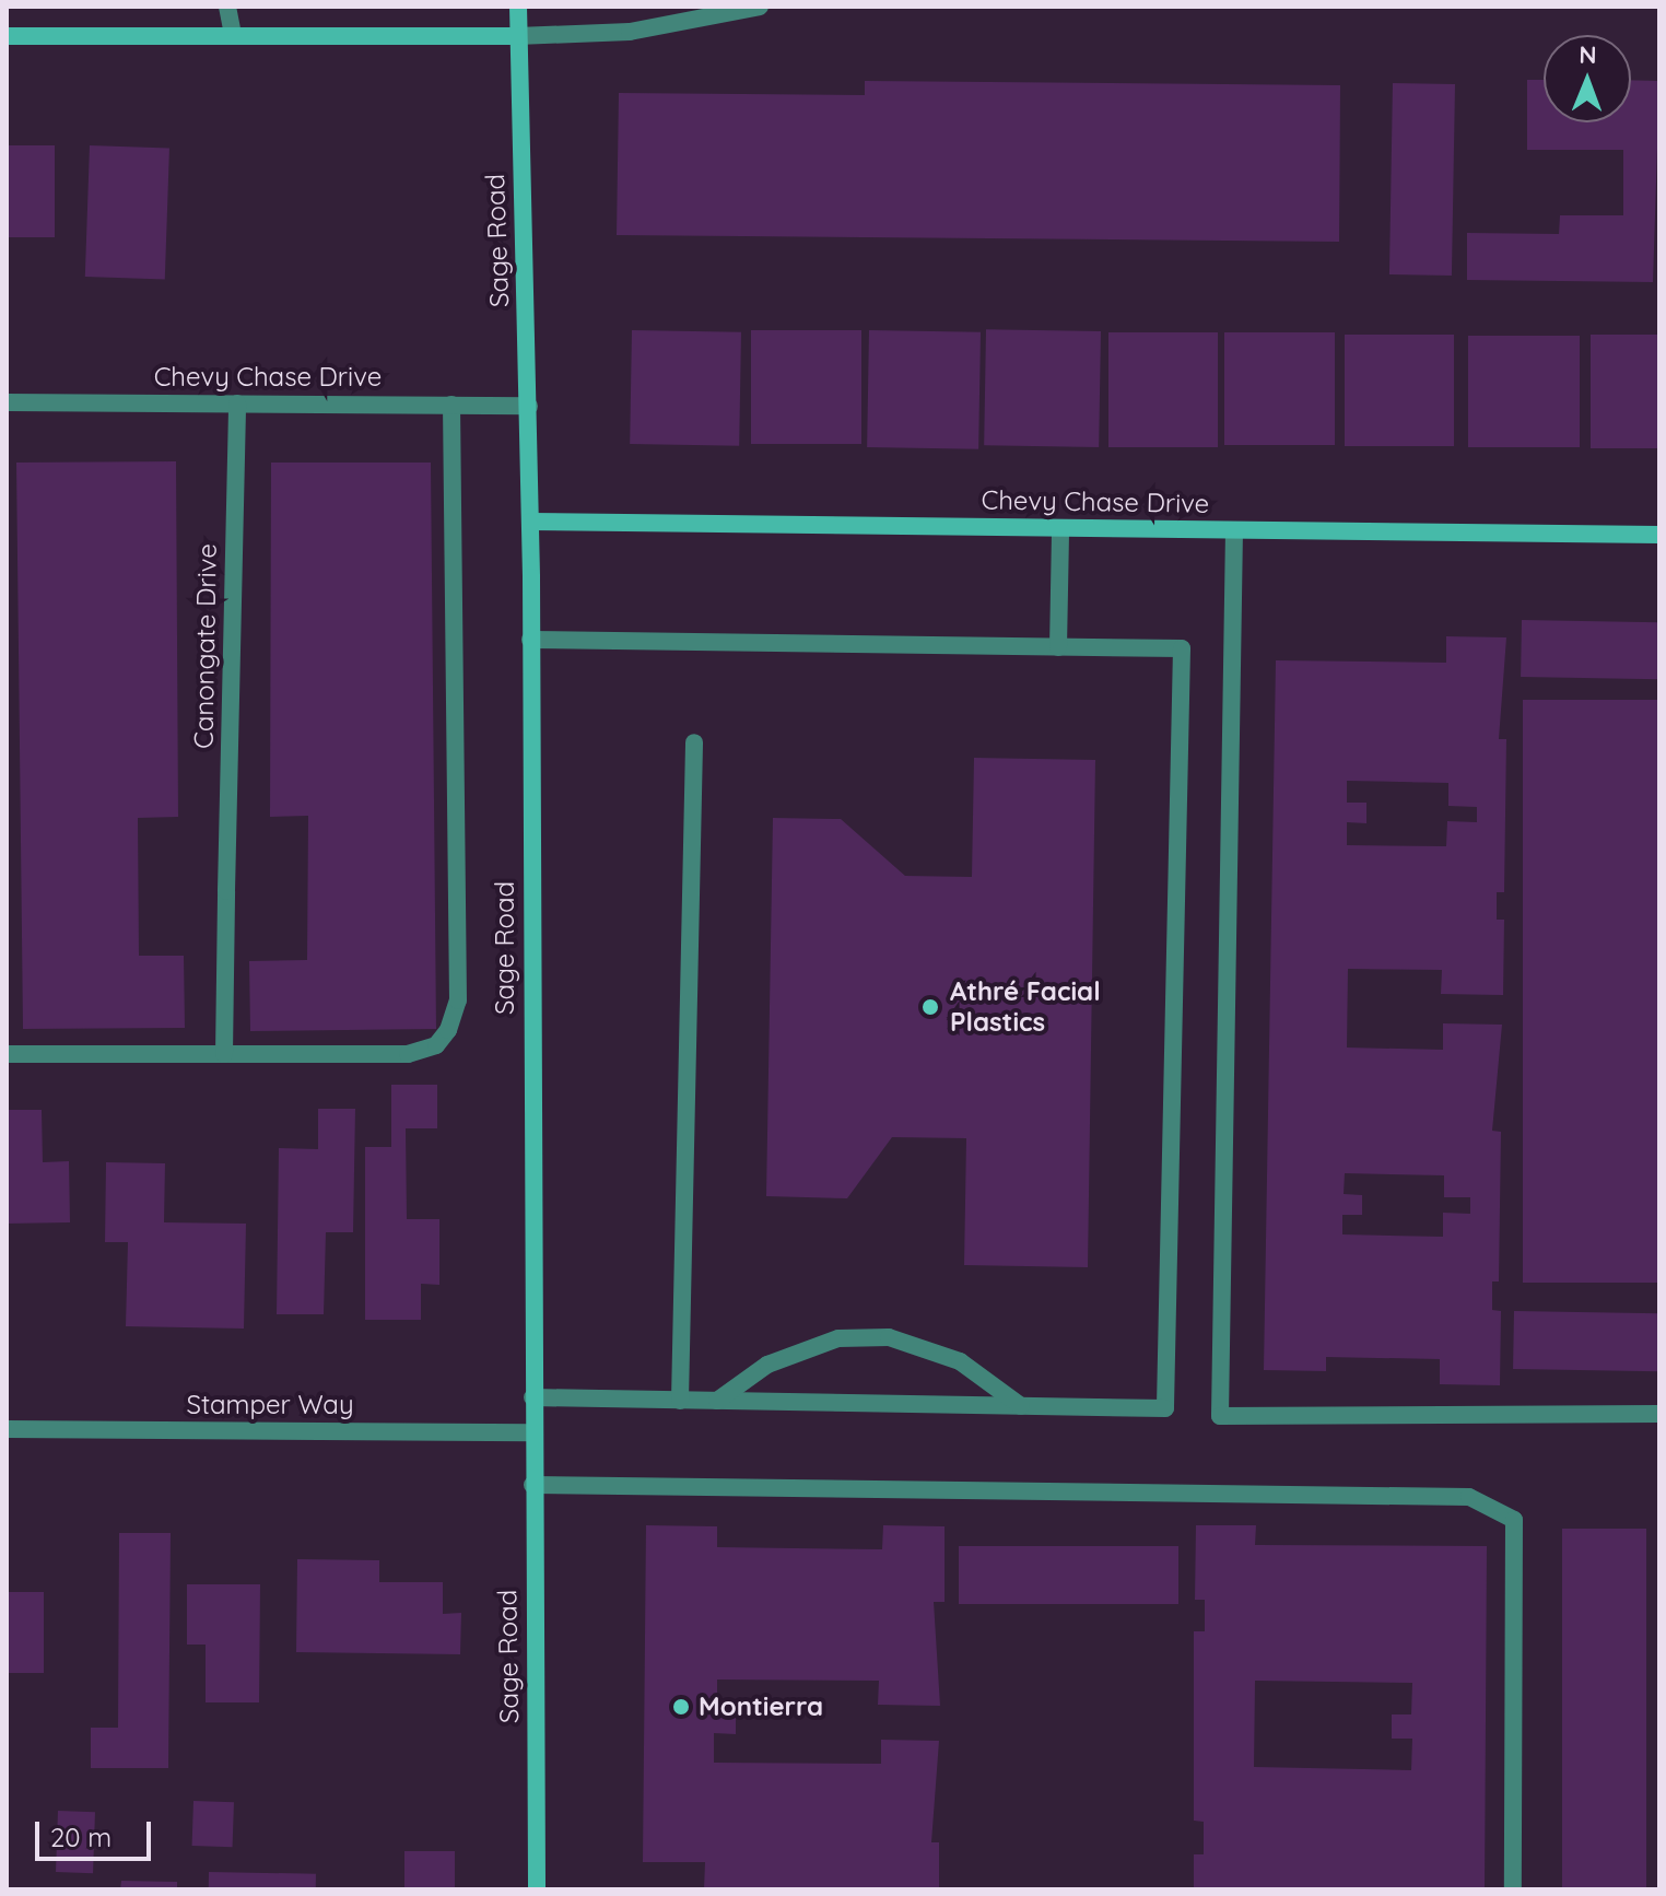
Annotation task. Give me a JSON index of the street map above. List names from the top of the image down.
{
  "streets": {
    "main road": ["Sage Road", "Chevy Chase Drive"],
    "street": ["Canongate Drive", "Stamper Way"]
  },
  "crossings": [
    ["Sage Road", "Chevy Chase Drive"],
    ["Sage Road", "Stamper Way"],
    ["Chevy Chase Drive", "Canongate Drive"]
  ],
  "places": ["Athré Facial Plastics", "Montierra"],
  "scale_bar": "20 m",
  "north": "top"
}
